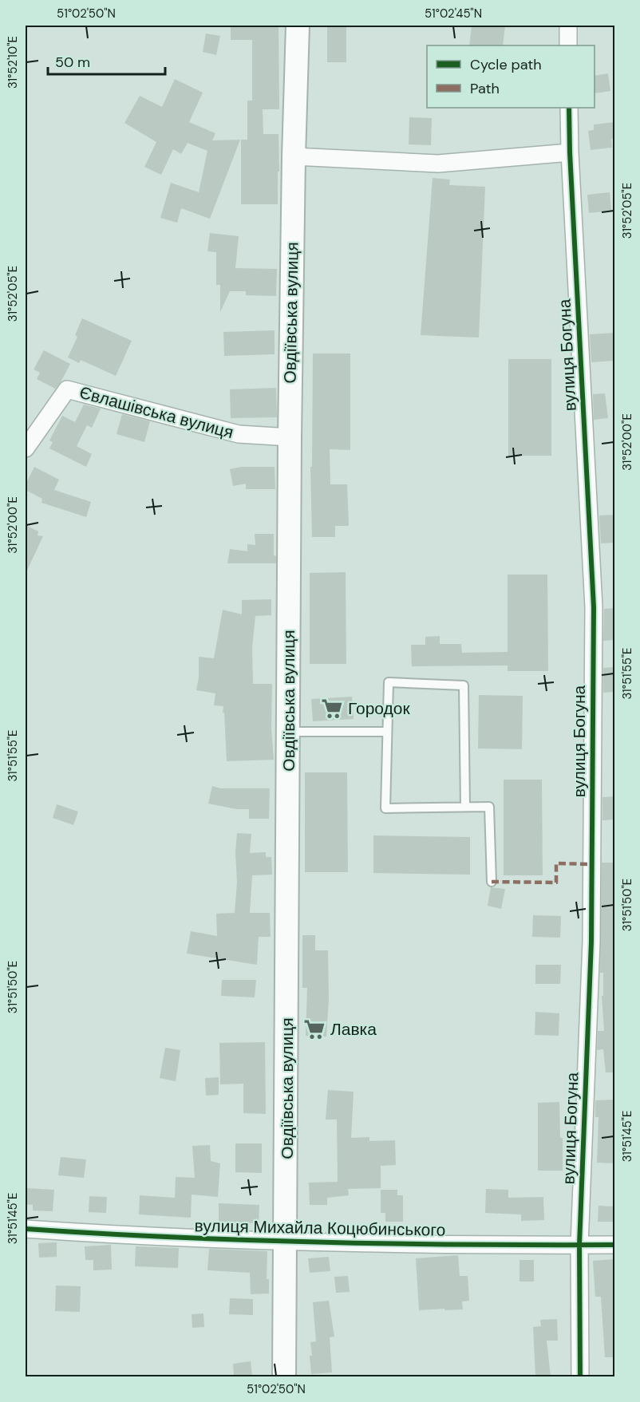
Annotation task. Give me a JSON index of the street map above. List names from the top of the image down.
{
  "streets": {
    "main road": ["Овдіївська вулиця"],
    "street": ["вулиця Богуна", "Євлашівська вулиця", "вулиця Михайла Коцюбинського"]
  },
  "crossings": [
    ["Овдіївська вулиця", "Євлашівська вулиця"],
    ["Овдіївська вулиця", "вулиця Михайла Коцюбинського"],
    ["вулиця Богуна", "вулиця Михайла Коцюбинського"]
  ],
  "places": {
    "supermarket": ["Городок", "Лавка"]
  },
  "legend": ["Cycle path", "Path"],
  "scale_bar": "50 m",
  "coordinates": [
    "51°02'50\"N",
    "51°02'45\"N",
    "31°52'10\"E",
    "31°52'05\"E",
    "31°52'00\"E",
    "31°51'55\"E",
    "31°51'50\"E",
    "31°51'45\"E"
  ]
}
